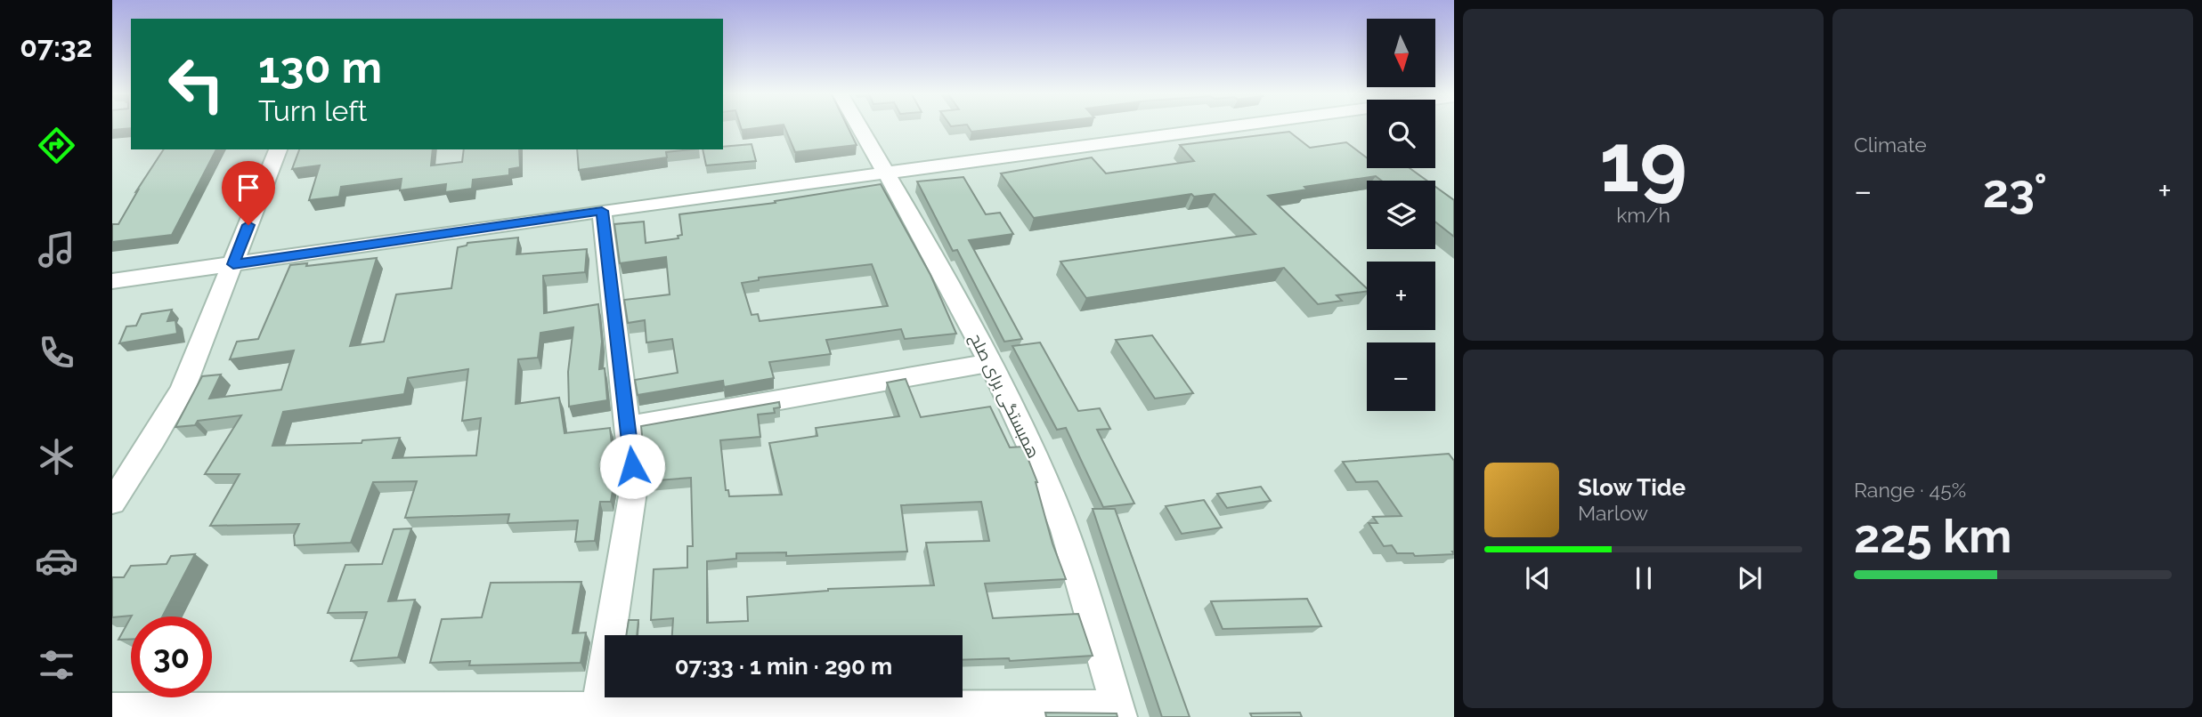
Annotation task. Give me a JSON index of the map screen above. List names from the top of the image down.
{
  "streets": {
    "street": ["همبستگی برای صلح"]
  },
  "north": "bottom",
  "page": {
    "tabs": "07:32",
    "tile": [
      ["19", "km/h"],
      "Climate",
      ["Range · 45%", "225 km"]
    ],
    "map_buttons": ["+", "−"],
    "turn": ["130 m", "Turn left"],
    "heat": ["−", "23°", "+"],
    "song": ["Slow Tide", "Marlow"],
    "limit": "30",
    "trip": "07:33 · 1 min · 290 m"
  }
}
